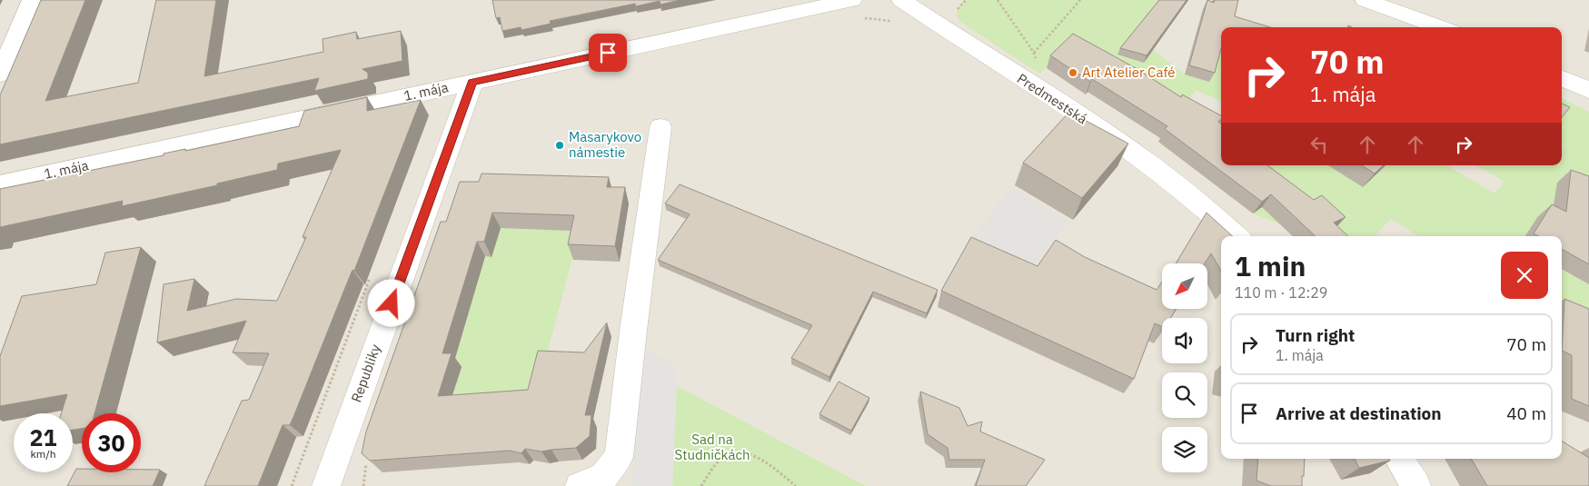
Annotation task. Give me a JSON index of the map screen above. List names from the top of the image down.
{
  "streets": {
    "street": ["1. mája", "Predmestská", "Republiky"]
  },
  "crossings": [
    ["1. mája", "Republiky"]
  ],
  "parks": ["Sad na Studničkách"],
  "places": ["Art Atelier Café", "Masarykovo námestie"],
  "north": "bottom left",
  "page": {
    "turn": ["70 m", "1. mája"],
    "heading": ["1 min", "110 m · 12:29"],
    "list": [
      {
        "name": "Turn right",
        "note": "1. mája",
        "value": "70 m"
      },
      {
        "name": "Arrive at destination",
        "value": "40 m"
      }
    ],
    "speed": "21 km/h",
    "limit": "30"
  }
}
